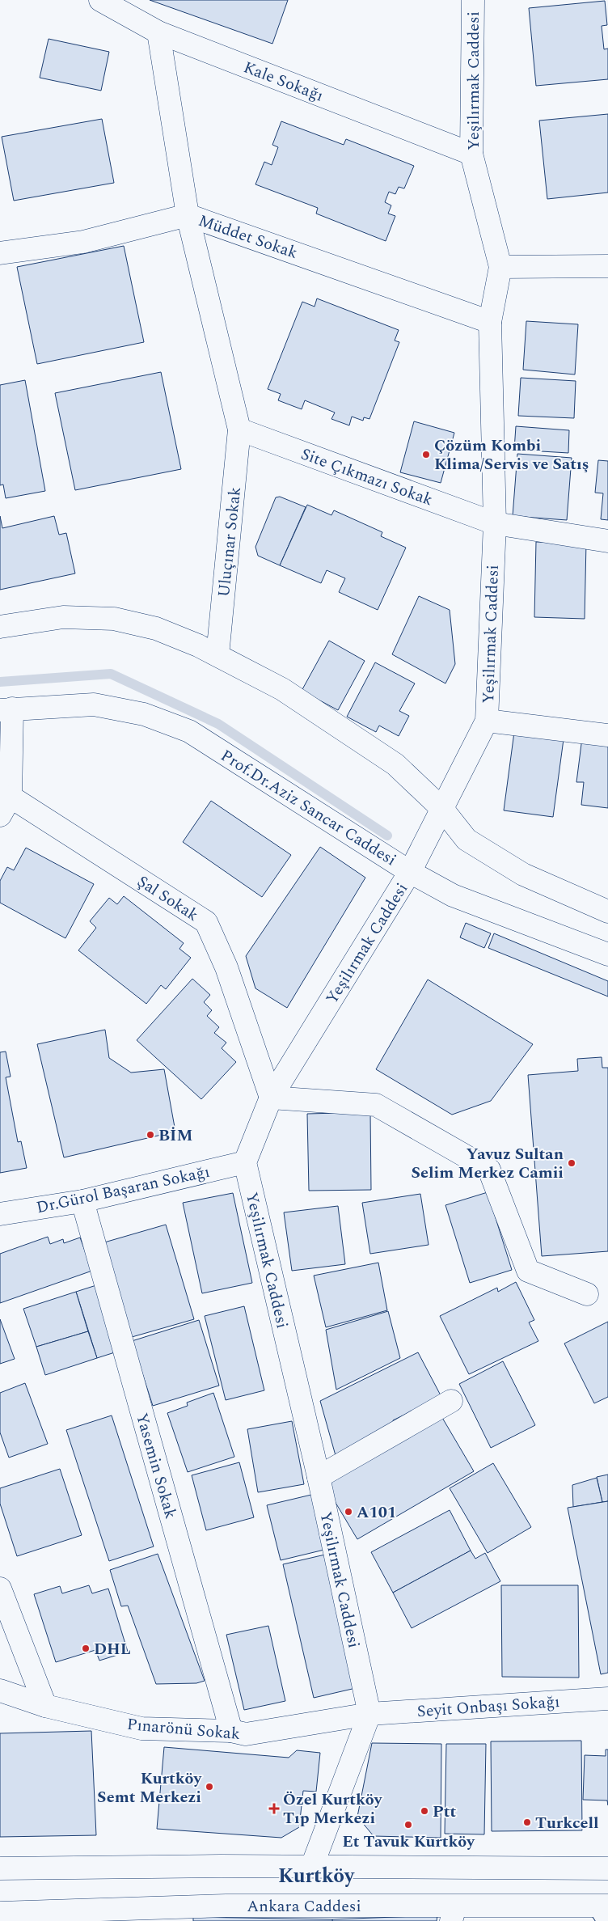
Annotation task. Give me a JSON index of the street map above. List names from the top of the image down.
{
  "streets": {
    "street": [
      "Kale Sokağı",
      "Yeşilırmak Caddesi",
      "Müddet Sokak",
      "Site Çıkmazı Sokak",
      "Uluçınar Sokak",
      "Prof.Dr.Aziz Sancar Caddesi",
      "Şal Sokak",
      "Dr.Gürol Başaran Sokağı",
      "Yasemin Sokak",
      "Seyit Onbaşı Sokağı",
      "Pınarönü Sokak",
      "Ankara Caddesi"
    ]
  },
  "crossings": [
    ["Kale Sokağı", "Yeşilırmak Caddesi"],
    ["Kale Sokağı", "Uluçınar Sokak"],
    ["Yeşilırmak Caddesi", "Müddet Sokak"],
    ["Yeşilırmak Caddesi", "Site Çıkmazı Sokak"],
    ["Yeşilırmak Caddesi", "Prof.Dr.Aziz Sancar Caddesi"],
    ["Yeşilırmak Caddesi", "Şal Sokak"],
    ["Yeşilırmak Caddesi", "Dr.Gürol Başaran Sokağı"],
    ["Yeşilırmak Caddesi", "Seyit Onbaşı Sokağı"],
    ["Yeşilırmak Caddesi", "Pınarönü Sokak"],
    ["Müddet Sokak", "Uluçınar Sokak"],
    ["Site Çıkmazı Sokak", "Uluçınar Sokak"],
    ["Dr.Gürol Başaran Sokağı", "Yasemin Sokak"],
    ["Yasemin Sokak", "Pınarönü Sokak"],
    ["Seyit Onbaşı Sokağı", "Pınarönü Sokak"]
  ],
  "districts": ["Kurtköy"],
  "places": {
    "other": [
      "Çözüm Kombi Klima/Servis ve Satış",
      "BİM",
      "Yavuz Sultan Selim Merkez Camii",
      "A101",
      "DHL",
      "Kurtköy Semt Merkezi",
      "Ptt",
      "Turkcell",
      "Et Tavuk Kurtköy"
    ],
    "health": ["Özel Kurtköy Tıp Merkezi"]
  }
}
